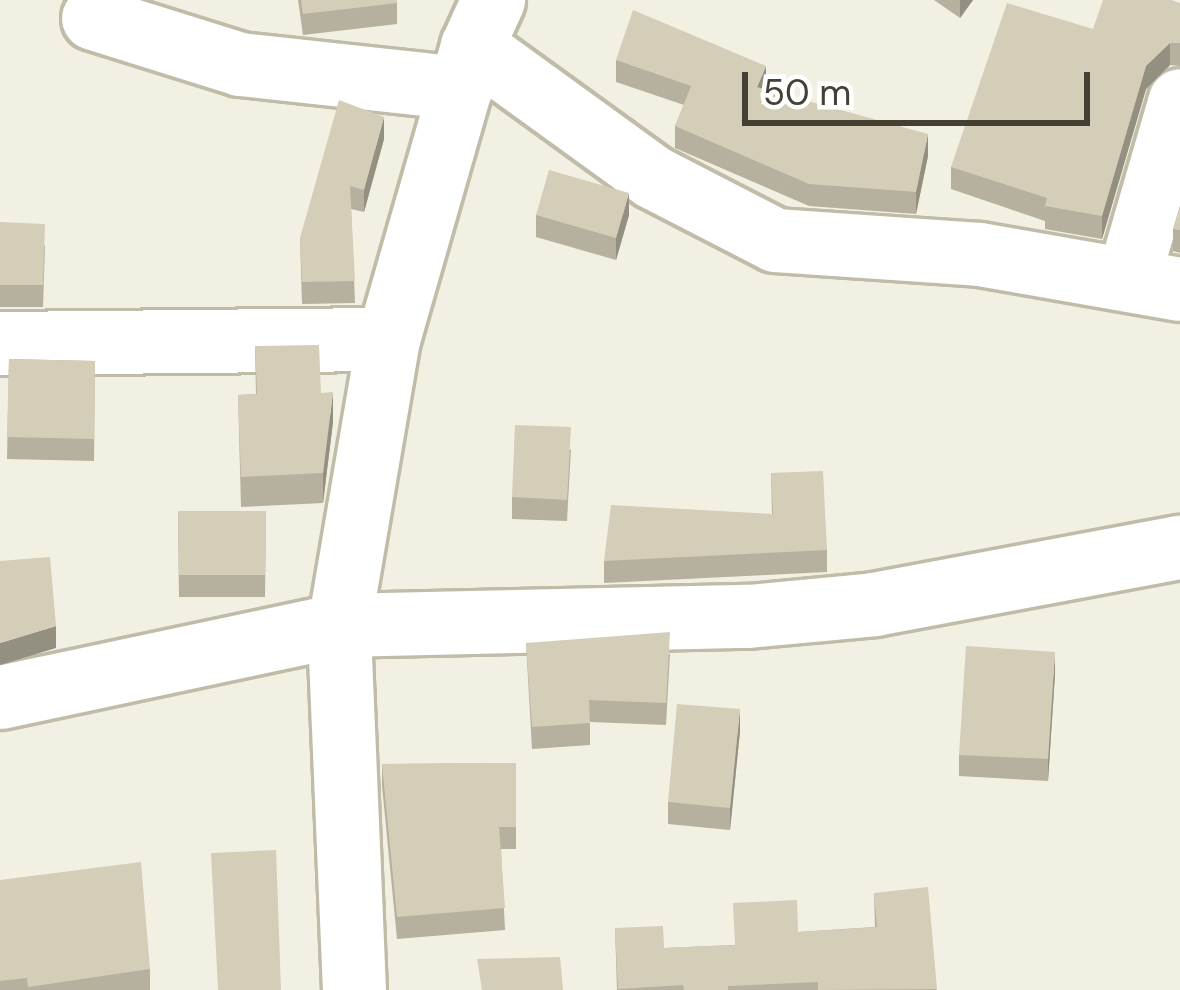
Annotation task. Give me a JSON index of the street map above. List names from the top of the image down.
{
  "scale_bar": "50 m"
}
